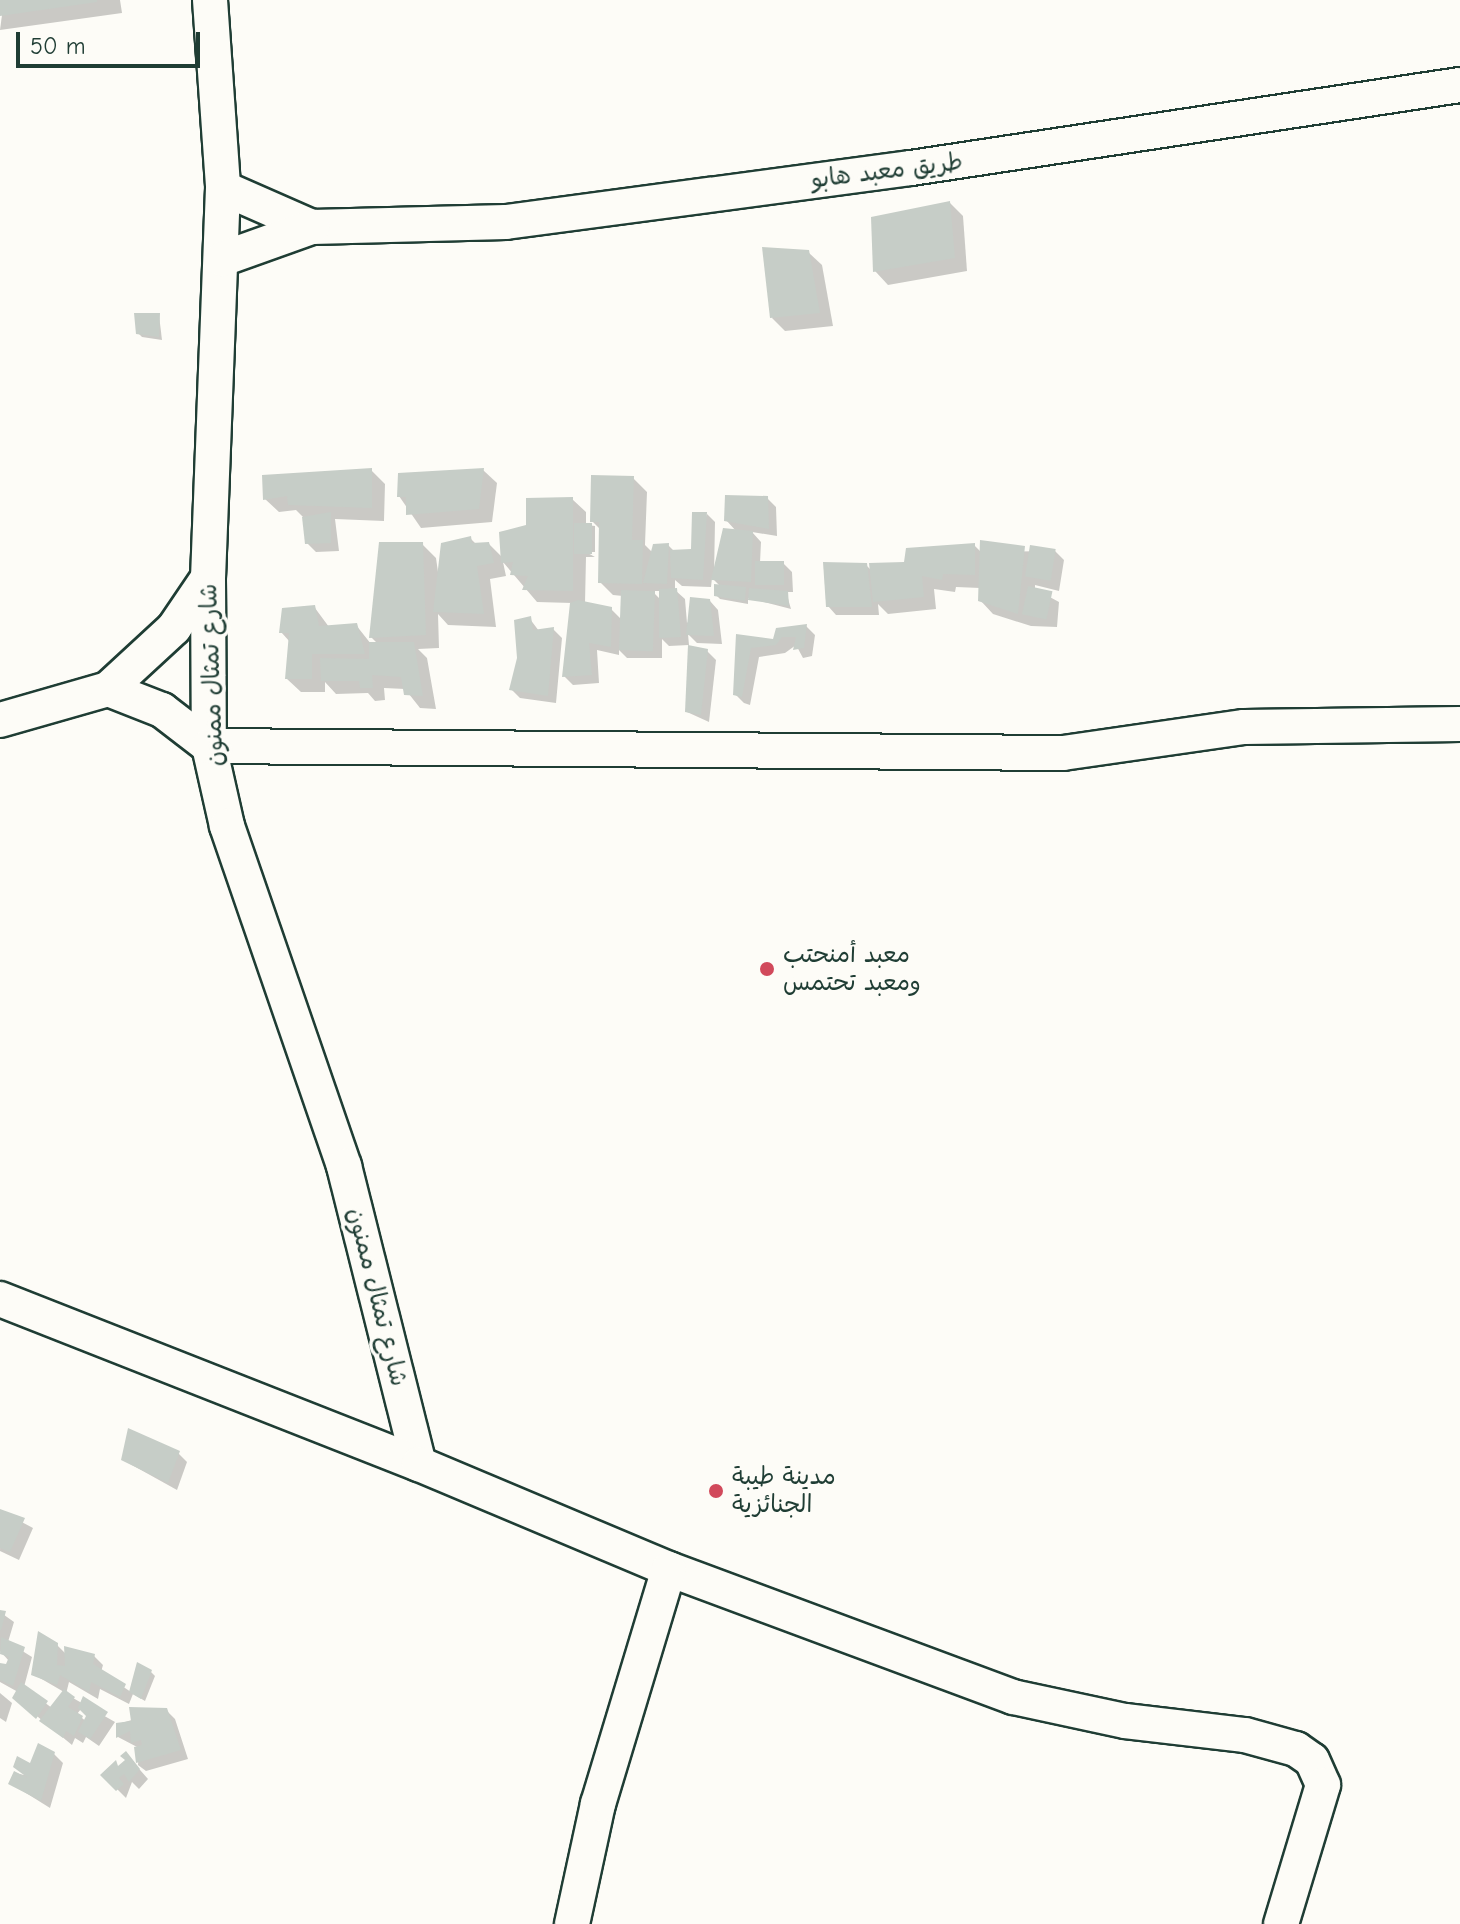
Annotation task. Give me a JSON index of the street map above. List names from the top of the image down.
{
  "streets": {
    "street": ["طريق معبد هابو", "شارع تمثال ممنون"]
  },
  "crossings": [
    ["طريق معبد هابو", "شارع تمثال ممنون"]
  ],
  "places": ["معبد أمنحتب ومعبد تحتمس", "مدينة طيبة الجنائزية"],
  "scale_bar": "50 m"
}
